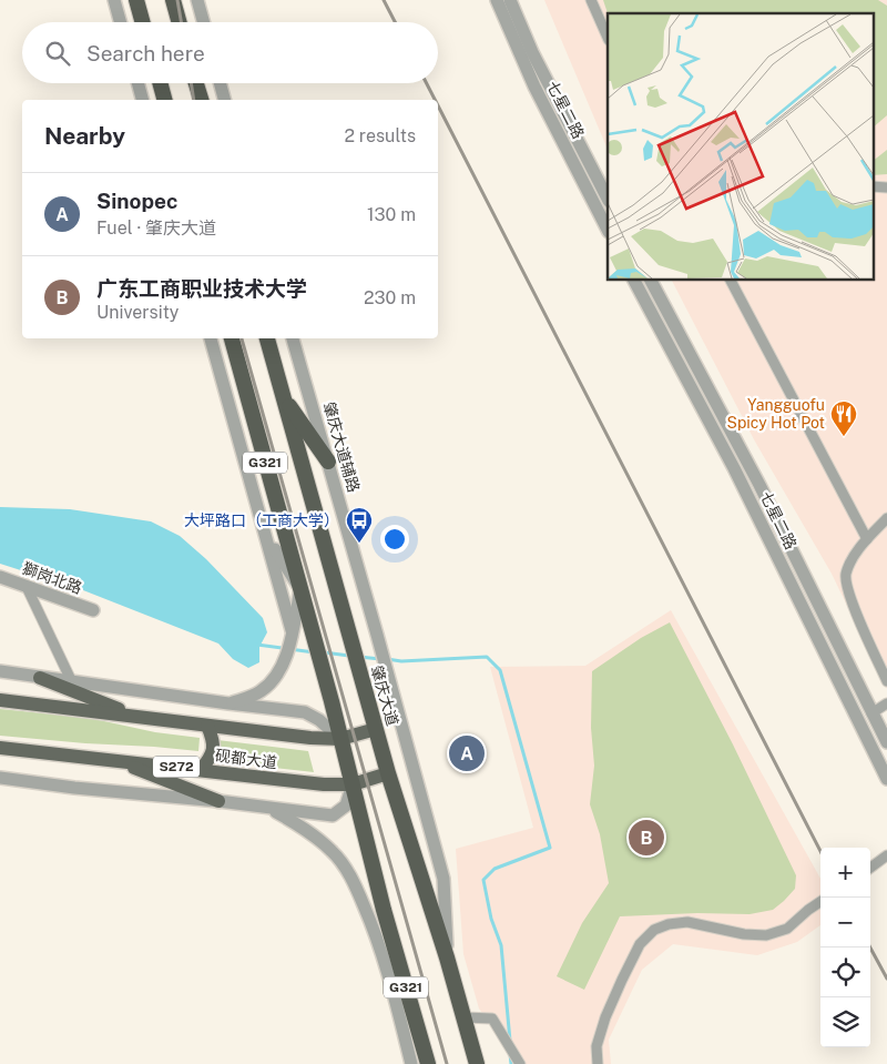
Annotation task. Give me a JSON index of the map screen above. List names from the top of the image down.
{
  "streets": {
    "highway": ["G321", "肇庆大道"],
    "main road": ["砚都大道", "S272"],
    "street": ["七星二路", "肇庆大道辅路", "獅岗北路"]
  },
  "crossings": [
    ["肇庆大道辅路", "肇庆大道"],
    ["G321", "砚都大道"],
    ["肇庆大道", "砚都大道"]
  ],
  "places": {
    "restaurant": ["Yangguofu Spicy Hot Pot"],
    "bus stop": ["大坪路口（工商大学）"]
  },
  "page": {
    "search": "Search here",
    "heading": ["Nearby", "2 results"],
    "list": [
      {
        "mark": "A",
        "name": "Sinopec",
        "note": "Fuel · 肇庆大道",
        "value": "130 m"
      },
      {
        "mark": "B",
        "name": "广东工商职业技术大学",
        "note": "University",
        "value": "230 m"
      }
    ],
    "pins": ["A", "B"],
    "map_buttons": ["+", "−"]
  }
}
